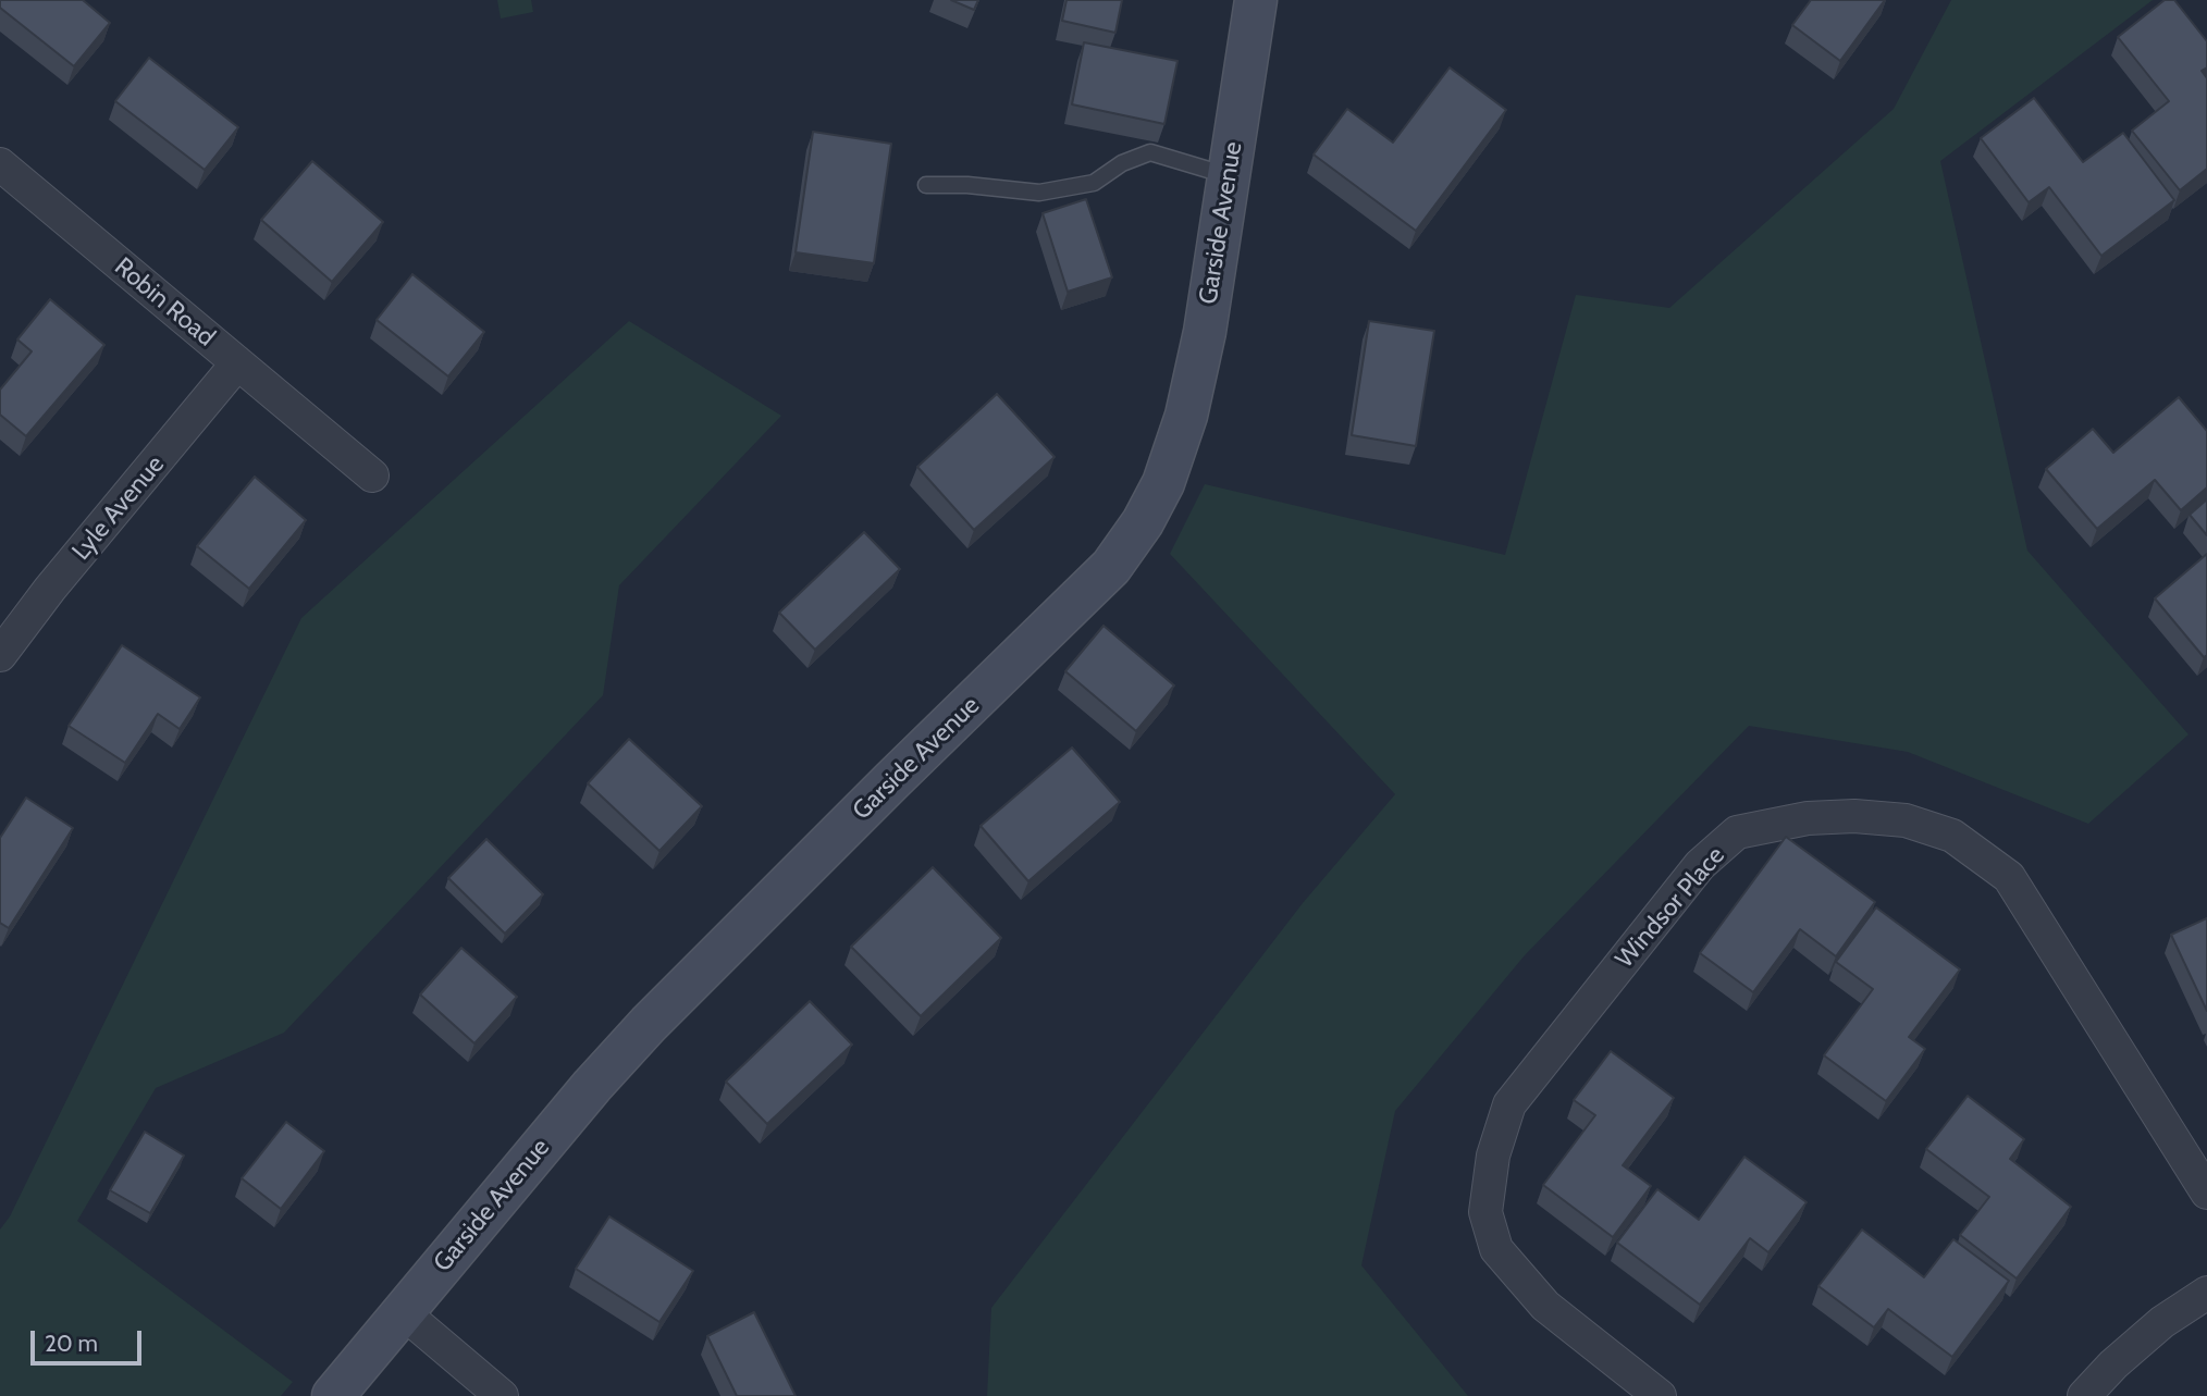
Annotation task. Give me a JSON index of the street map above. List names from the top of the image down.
{
  "streets": {
    "street": [
      "Garside Avenue",
      "Robin Road",
      "Lyle Avenue",
      "Windsor Place"
    ]
  },
  "crossings": [
    ["Robin Road", "Lyle Avenue"]
  ],
  "scale_bar": "20 m"
}
